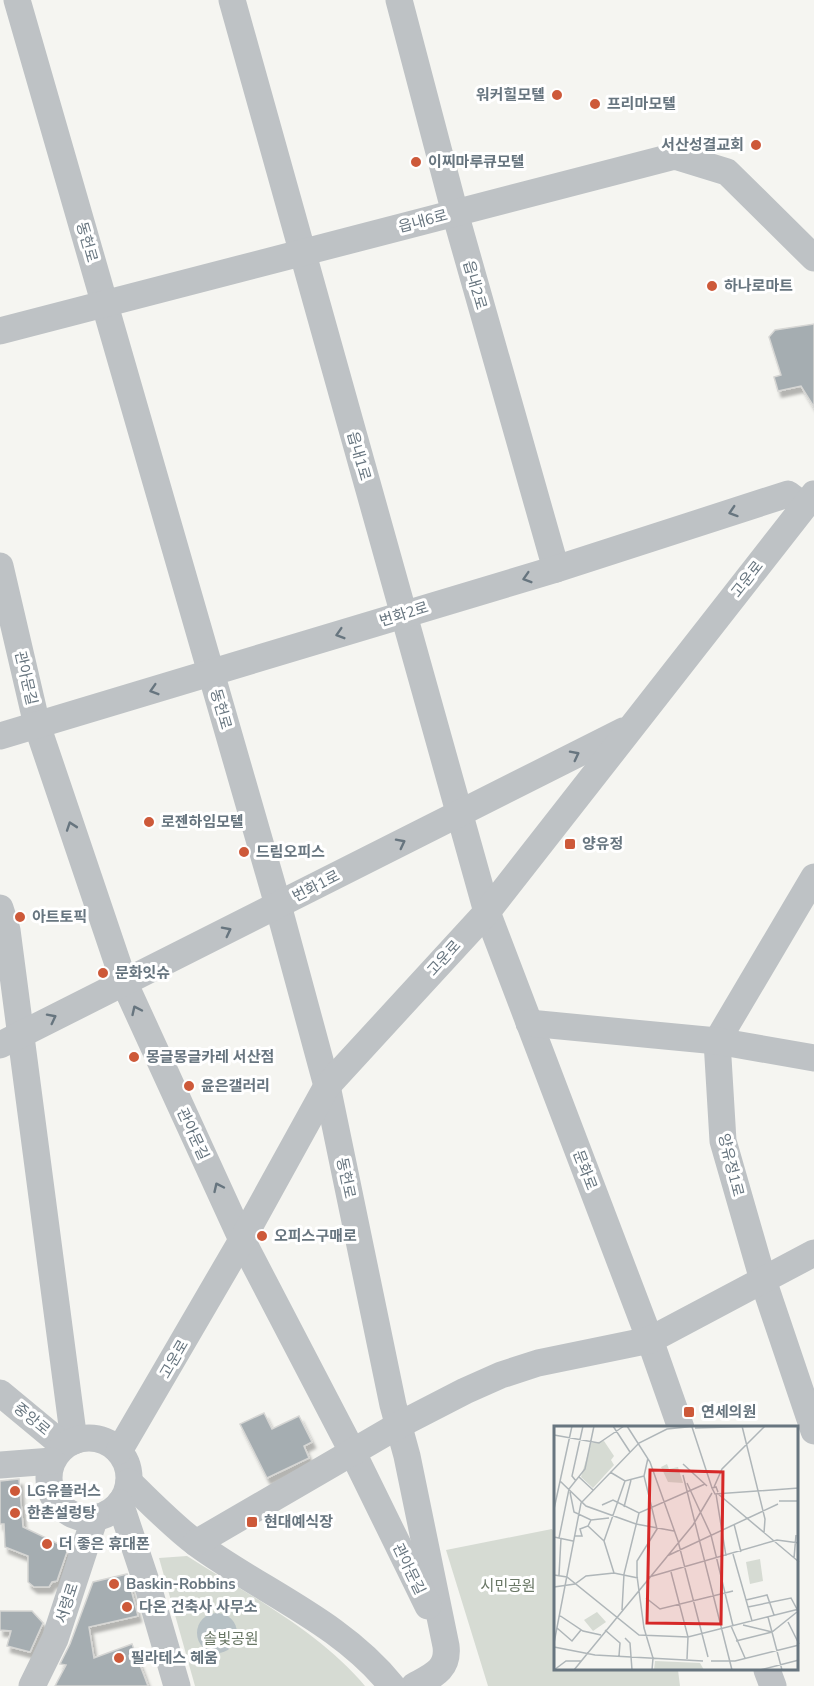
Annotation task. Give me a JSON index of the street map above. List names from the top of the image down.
{
  "streets": {
    "street": [
      "읍내6로",
      "동헌로",
      "읍내2로",
      "읍내1로",
      "고운로",
      "번화2로",
      "관아문길",
      "번화1로",
      "양유정1로",
      "문화로",
      "중앙로",
      "서령로"
    ]
  },
  "crossings": [
    ["읍내6로", "동헌로"],
    ["읍내6로", "읍내2로"],
    ["읍내6로", "읍내1로"],
    ["동헌로", "고운로"],
    ["동헌로", "번화2로"],
    ["동헌로", "관아문길"],
    ["동헌로", "번화1로"],
    ["읍내2로", "번화2로"],
    ["읍내1로", "고운로"],
    ["읍내1로", "번화2로"],
    ["읍내1로", "번화1로"],
    ["읍내1로", "문화로"],
    ["고운로", "번화2로"],
    ["고운로", "관아문길"],
    ["고운로", "번화1로"],
    ["고운로", "문화로"],
    ["고운로", "중앙로"],
    ["고운로", "서령로"],
    ["번화2로", "관아문길"],
    ["관아문길", "번화1로"],
    ["중앙로", "서령로"]
  ],
  "one_way": ["번화2로", "번화1로"],
  "parks": ["시민공원", "솔빛공원"],
  "places": {
    "other": [
      "워커힐모텔",
      "프리마모텔",
      "서산성결교회",
      "이찌마루큐모텔",
      "하나로마트",
      "로젠하임모텔",
      "드림오피스",
      "아트토픽",
      "문화잇슈",
      "몽글몽글카레 서산점",
      "윤은갤러리",
      "오피스구매로",
      "LG유플러스",
      "한촌설렁탕",
      "더 좋은 휴대폰",
      "Baskin-Robbins",
      "다온 건축사 사무소",
      "필라테스 혜움"
    ],
    "transit": ["양유정", "연세의원", "현대예식장"]
  }
}
